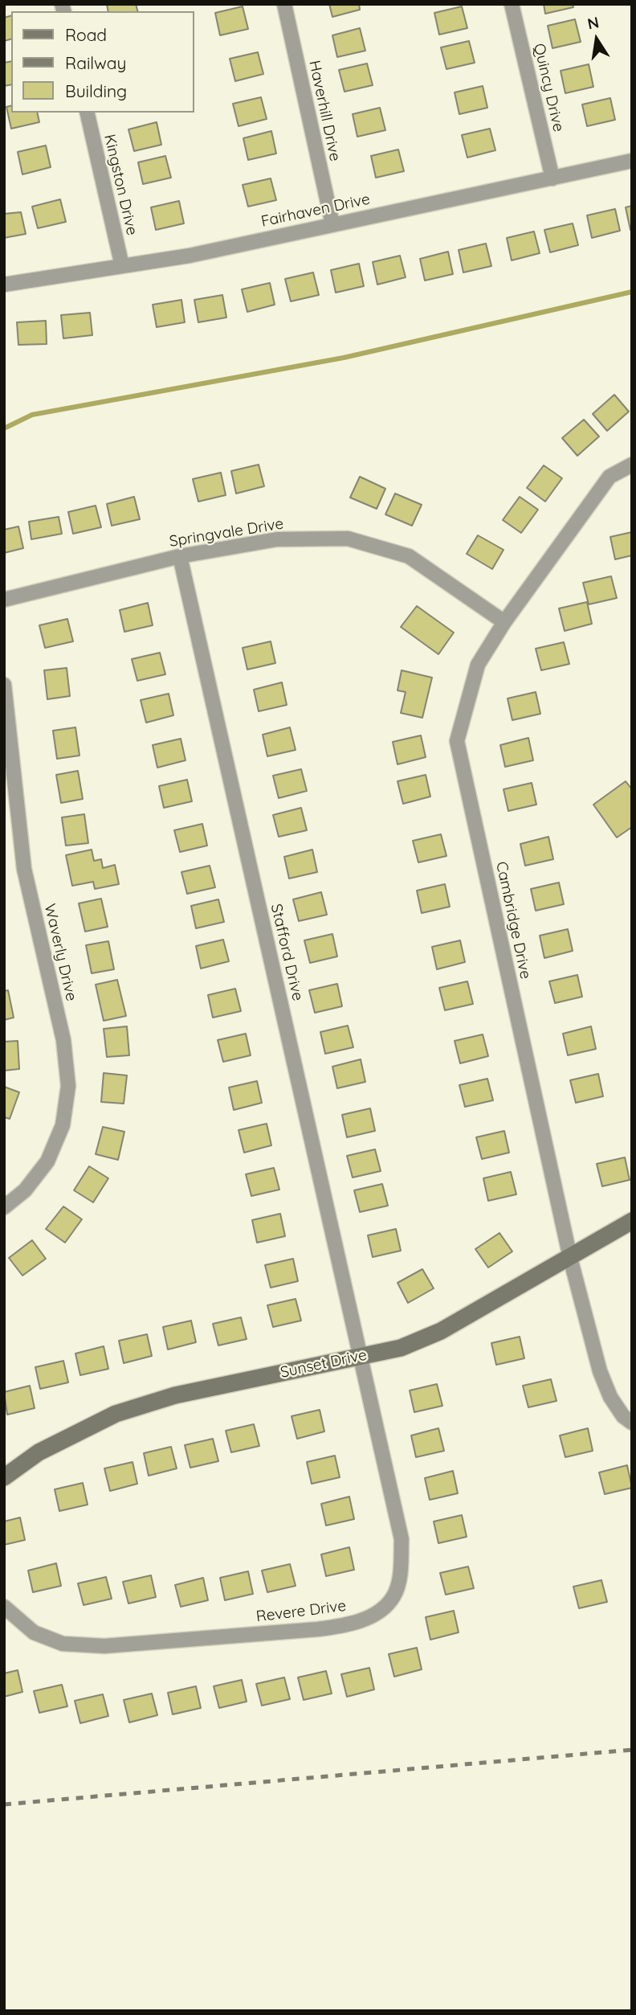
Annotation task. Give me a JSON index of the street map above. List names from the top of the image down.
{
  "streets": {
    "street": [
      "Quincy Drive",
      "Haverhill Drive",
      "Kingston Drive",
      "Fairhaven Drive",
      "Springvale Drive",
      "Cambridge Drive",
      "Waverly Drive",
      "Stafford Drive",
      "Sunset Drive",
      "Revere Drive"
    ]
  },
  "crossings": [
    ["Quincy Drive", "Fairhaven Drive"],
    ["Haverhill Drive", "Fairhaven Drive"],
    ["Kingston Drive", "Fairhaven Drive"],
    ["Springvale Drive", "Cambridge Drive"],
    ["Springvale Drive", "Stafford Drive"],
    ["Cambridge Drive", "Sunset Drive"],
    ["Stafford Drive", "Sunset Drive"],
    ["Stafford Drive", "Revere Drive"],
    ["Sunset Drive", "Revere Drive"]
  ],
  "legend": ["Road", "Railway", "Building"],
  "north": "top"
}
